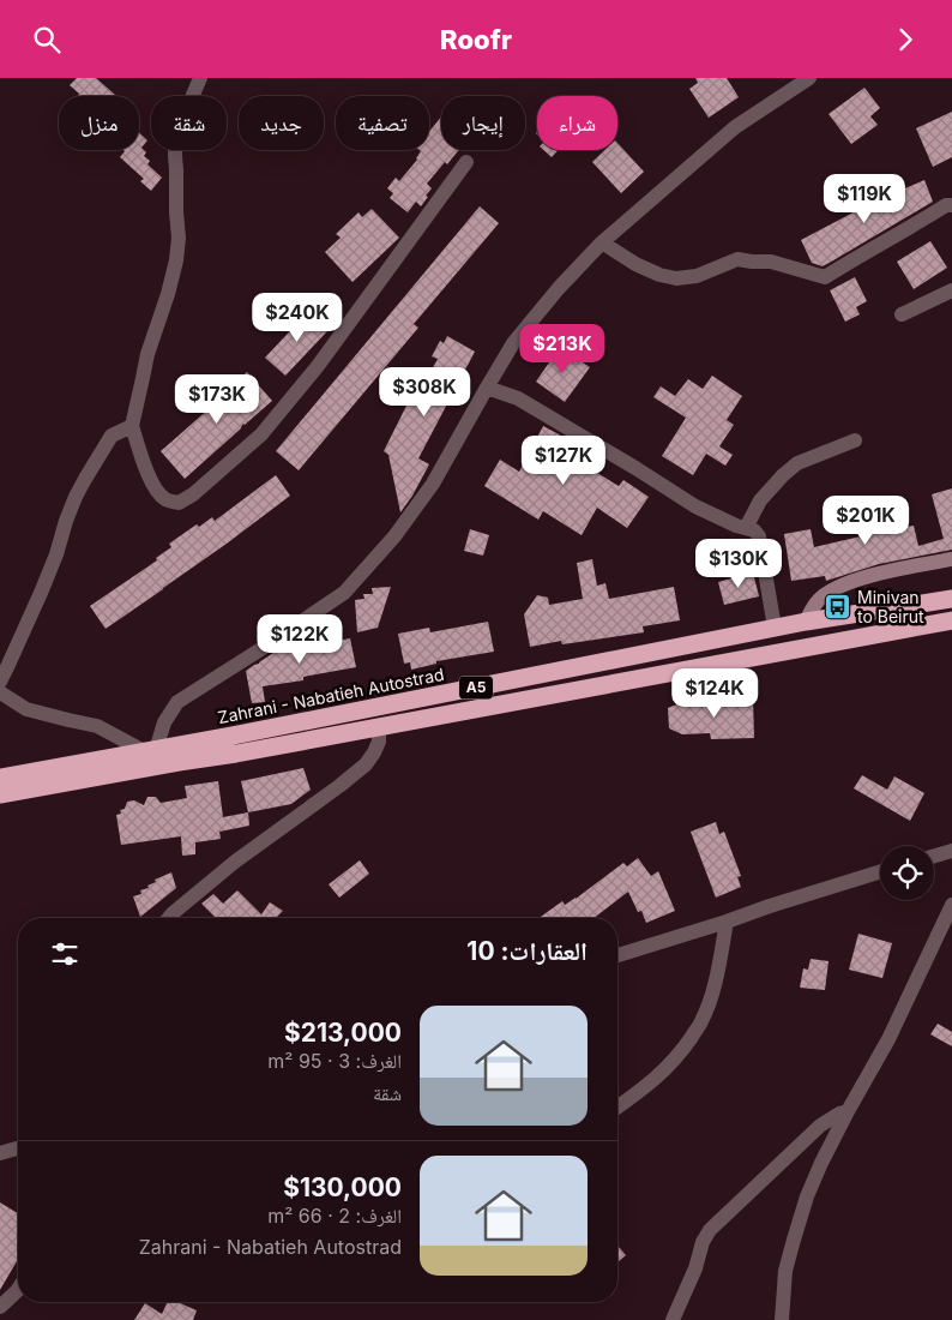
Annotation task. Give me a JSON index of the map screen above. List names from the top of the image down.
{
  "streets": {
    "highway": ["A5", "Zahrani - Nabatieh Autostrad"]
  },
  "places": {
    "bus stop": ["Minivan to Beirut"]
  },
  "page": {
    "header": "Roofr",
    "chip": [
      "شراء",
      "إيجار",
      "تصفية",
      "جديد",
      "شقة",
      "منزل"
    ],
    "price": [
      "$119K",
      "$240K",
      "$213K",
      "$308K",
      "$173K",
      "$127K",
      "$201K",
      "$130K",
      "$122K",
      "$124K"
    ],
    "heading": "العقارات: 10",
    "list": [
      {
        "name": "$213,000",
        "note": "الغرف: 3 · 95 m² · شقة"
      },
      {
        "name": "$130,000",
        "note": "الغرف: 2 · 66 m² · Zahrani - Nabatieh Autostrad"
      }
    ]
  }
}
